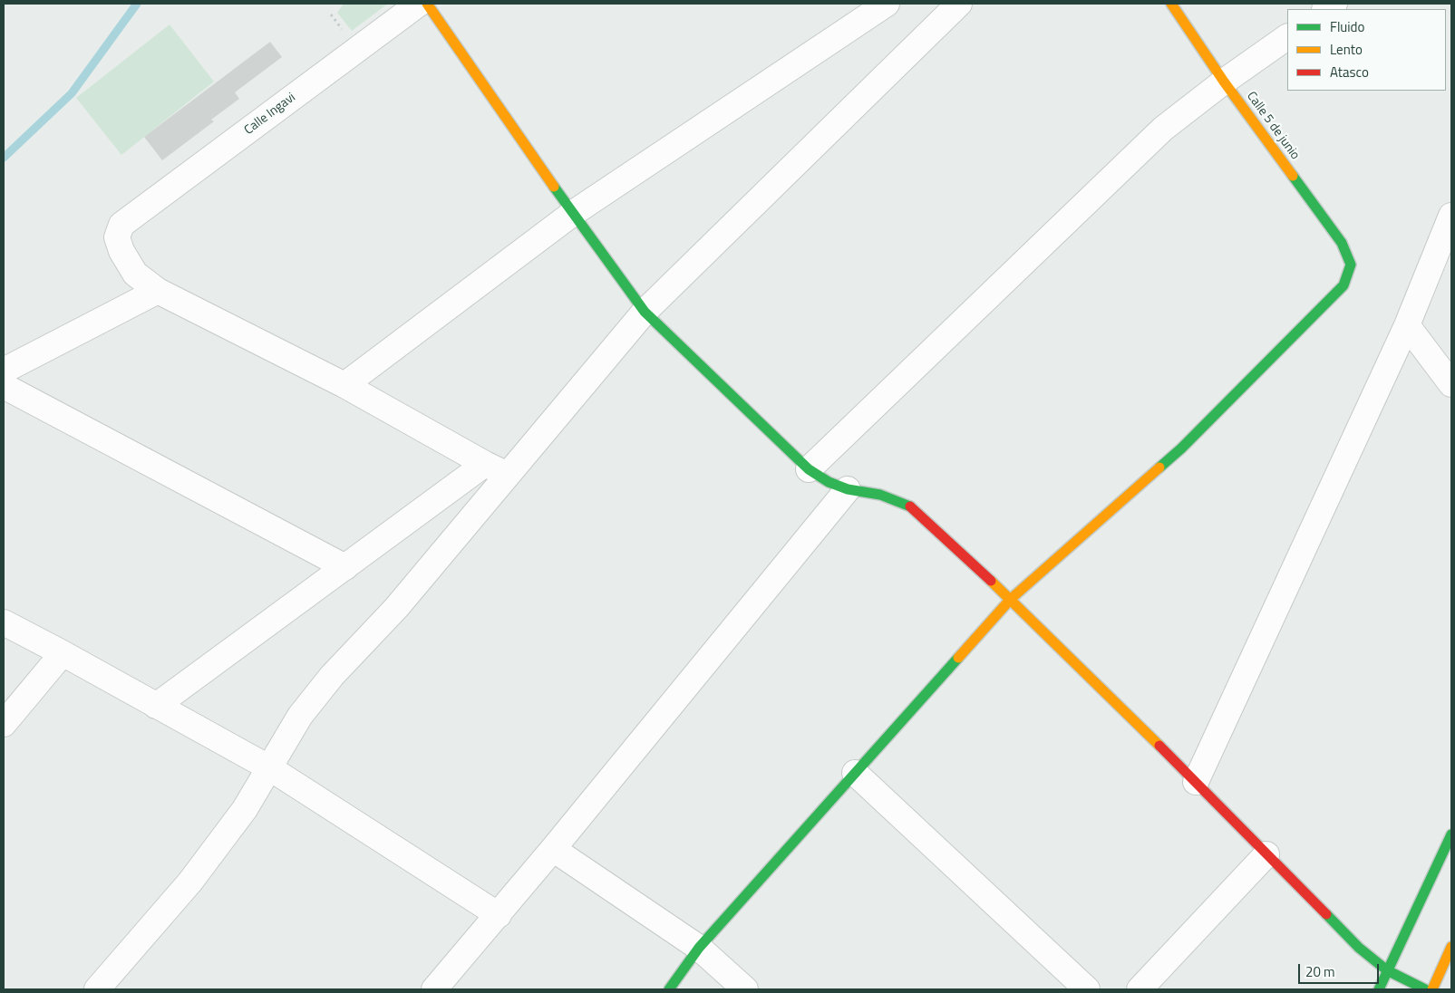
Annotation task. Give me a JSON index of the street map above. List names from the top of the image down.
{
  "streets": {
    "street": ["Calle Ingavi", "Calle 5 de junio"]
  },
  "legend": ["Fluido", "Lento", "Atasco"],
  "scale_bar": "20 m"
}
